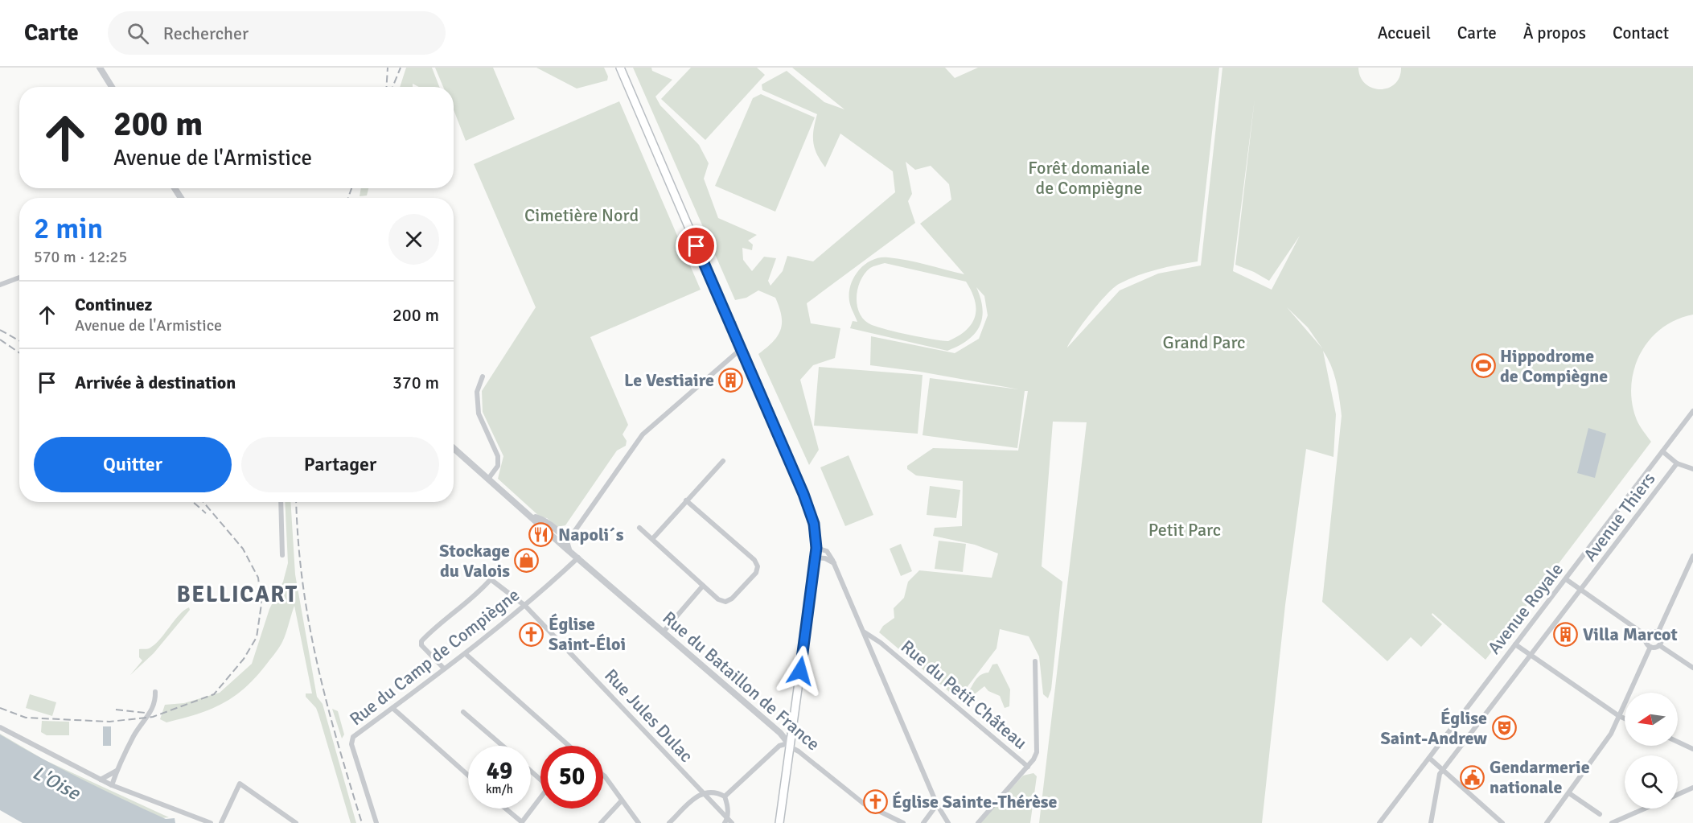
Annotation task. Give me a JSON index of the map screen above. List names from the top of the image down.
{
  "streets": {
    "street": [
      "Avenue Thiers",
      "Avenue Royale",
      "Rue du Camp de Compiègne",
      "Rue du Bataillon de France",
      "Rue du Petit Château",
      "Rue Jules Dulac"
    ]
  },
  "crossings": [
    ["Rue du Camp de Compiègne", "Rue du Bataillon de France"],
    ["Rue du Camp de Compiègne", "Rue Jules Dulac"]
  ],
  "districts": ["BELLICART"],
  "water": ["L'Oise"],
  "parks": [
    "Forêt domaniale de Compiègne",
    "Cimetière Nord",
    "Grand Parc",
    "Petit Parc"
  ],
  "places": {
    "sports": ["Hippodrome de Compiègne"],
    "building": ["Le Vestiaire", "Villa Marcot"],
    "restaurant": ["Napoli´s"],
    "shop": ["Stockage du Valois"],
    "church": ["Église Saint-Éloi", "Église Sainte-Thérèse"],
    "theatre": ["Église Saint-Andrew"],
    "public building": ["Gendarmerie nationale"]
  },
  "north": "left",
  "page": {
    "header": "Carte",
    "search": "Rechercher",
    "nav": [
      "Accueil",
      "Carte",
      "À propos",
      "Contact"
    ],
    "turn": ["200 m", "Avenue de l'Armistice"],
    "heading": ["2 min", "570 m · 12:25"],
    "list": [
      {
        "name": "Continuez",
        "note": "Avenue de l'Armistice",
        "value": "200 m"
      },
      {
        "name": "Arrivée à destination",
        "value": "370 m"
      }
    ],
    "buttons": ["Quitter", "Partager"],
    "speed": "49 km/h",
    "limit": "50"
  }
}
